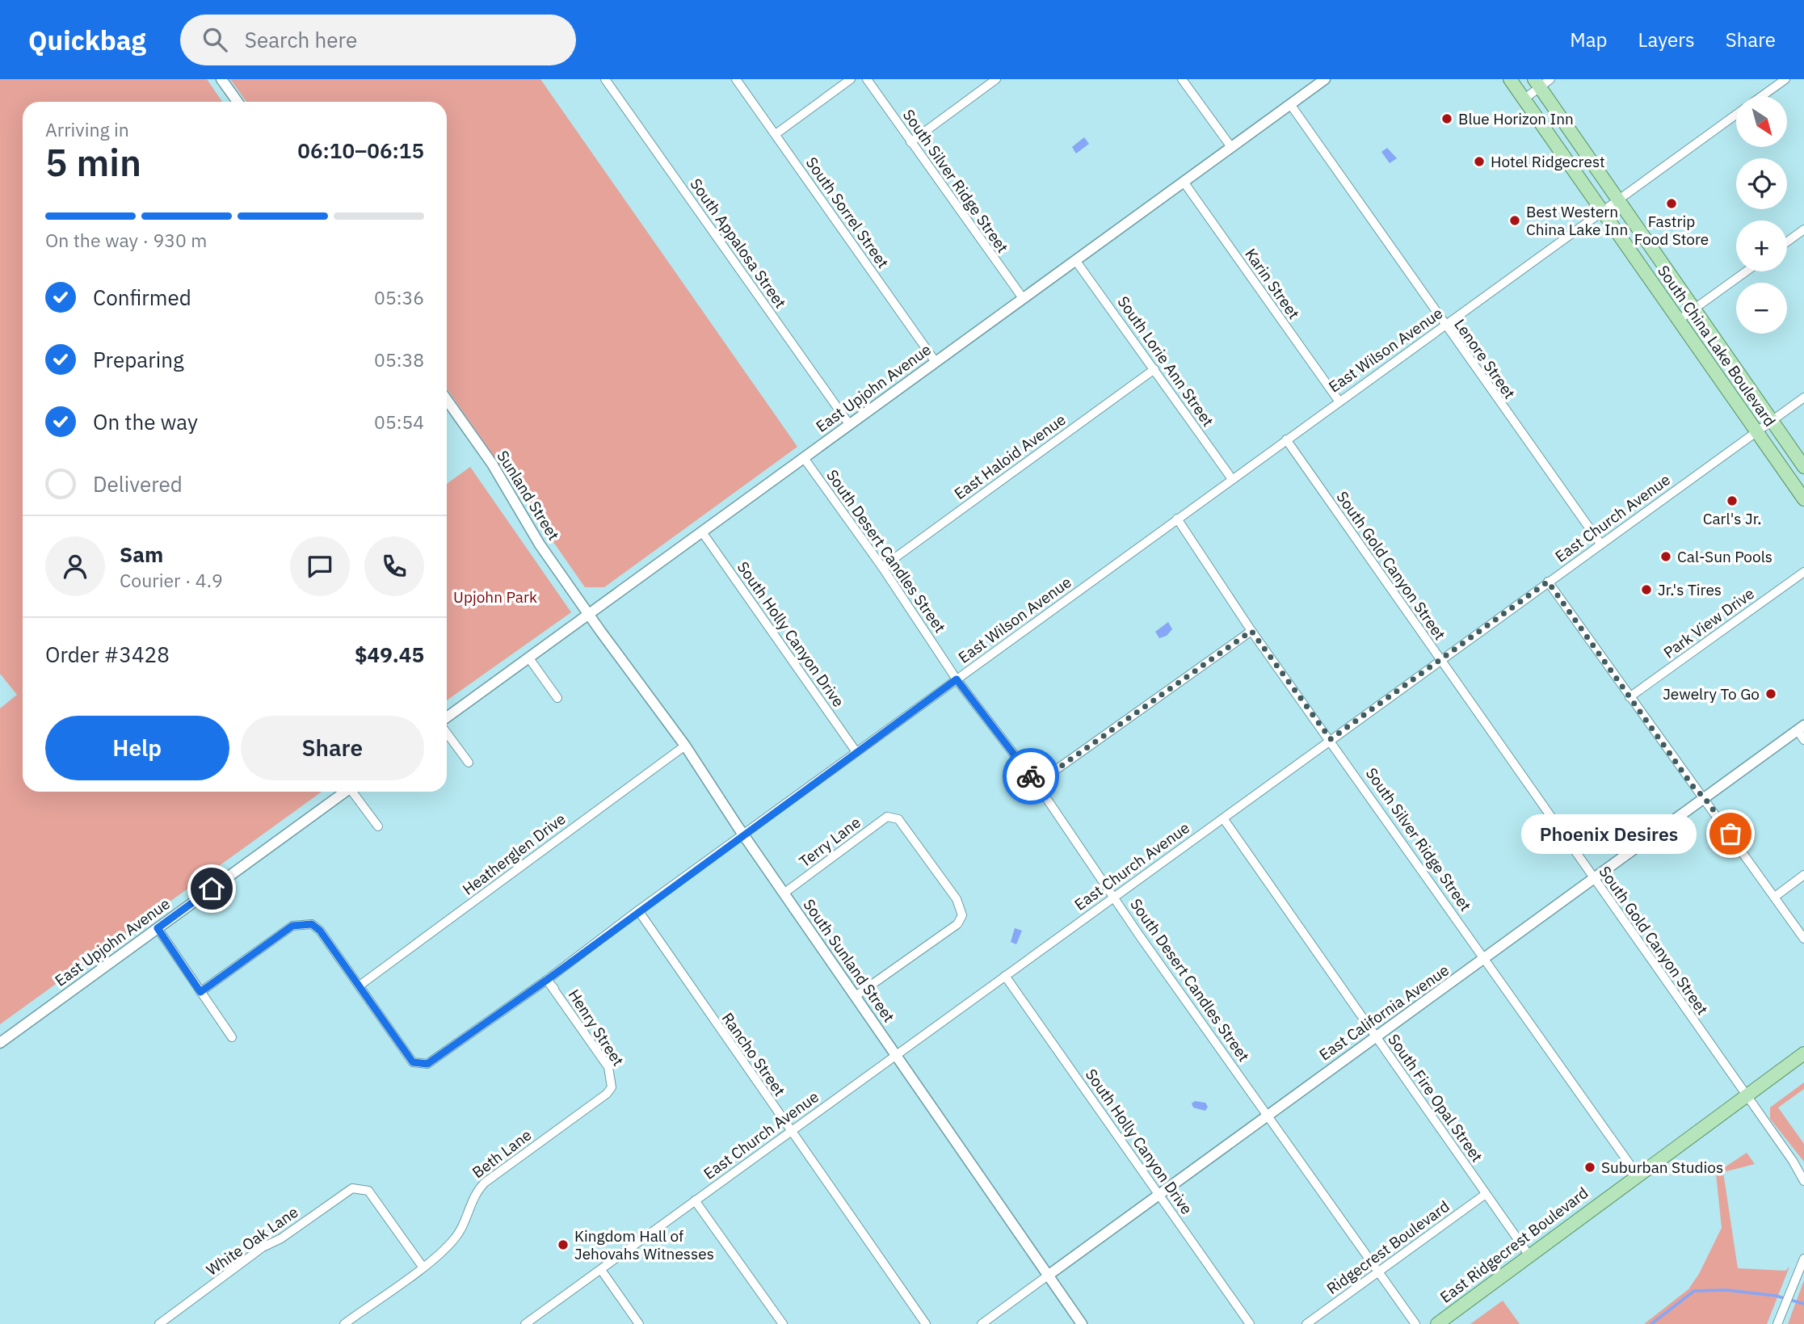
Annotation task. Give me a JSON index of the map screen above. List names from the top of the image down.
{
  "streets": {
    "main road": ["South China Lake Boulevard", "East Ridgecrest Boulevard"],
    "street": [
      "South Silver Ridge Street",
      "South Sorrel Street",
      "South Appalosa Street",
      "Karin Street",
      "East Wilson Avenue",
      "Lenore Street",
      "South Lorie Ann Street",
      "East Upjohn Avenue",
      "East Haloid Avenue",
      "Sunland Street",
      "East Church Avenue",
      "South Desert Candles Street",
      "South Gold Canyon Street",
      "Park View Drive",
      "South Holly Canyon Drive",
      "Terry Lane",
      "Heatherglen Drive",
      "South Sunland Street",
      "East California Avenue",
      "Henry Street",
      "Rancho Street",
      "South Fire Opal Street",
      "Beth Lane",
      "White Oak Lane",
      "Ridgecrest Boulevard"
    ]
  },
  "crossings": [
    ["South Silver Ridge Street", "East Wilson Avenue"],
    ["South Silver Ridge Street", "East Upjohn Avenue"],
    ["South Silver Ridge Street", "East Church Avenue"],
    ["South Silver Ridge Street", "East California Avenue"],
    ["South Silver Ridge Street", "East Ridgecrest Boulevard"],
    ["South Sorrel Street", "East Upjohn Avenue"],
    ["South Appalosa Street", "East Upjohn Avenue"],
    ["Karin Street", "East Wilson Avenue"],
    ["Karin Street", "East Upjohn Avenue"],
    ["South China Lake Boulevard", "East Wilson Avenue"],
    ["South China Lake Boulevard", "East Church Avenue"],
    ["East Wilson Avenue", "Lenore Street"],
    ["East Wilson Avenue", "South Lorie Ann Street"],
    ["East Wilson Avenue", "South Desert Candles Street"],
    ["East Wilson Avenue", "South Gold Canyon Street"],
    ["East Wilson Avenue", "South Holly Canyon Drive"],
    ["East Wilson Avenue", "Heatherglen Drive"],
    ["East Wilson Avenue", "South Sunland Street"],
    ["East Wilson Avenue", "Henry Street"],
    ["East Wilson Avenue", "Rancho Street"],
    ["Lenore Street", "East Upjohn Avenue"],
    ["Lenore Street", "East Church Avenue"],
    ["South Lorie Ann Street", "East Upjohn Avenue"],
    ["South Lorie Ann Street", "East Haloid Avenue"],
    ["East Upjohn Avenue", "Sunland Street"],
    ["East Upjohn Avenue", "South Desert Candles Street"],
    ["East Upjohn Avenue", "South Holly Canyon Drive"],
    ["East Upjohn Avenue", "South Sunland Street"],
    ["East Haloid Avenue", "South Desert Candles Street"],
    ["Sunland Street", "South Sunland Street"],
    ["East Church Avenue", "South Desert Candles Street"],
    ["East Church Avenue", "South Gold Canyon Street"],
    ["East Church Avenue", "South Holly Canyon Drive"],
    ["East Church Avenue", "South Sunland Street"],
    ["East Church Avenue", "Rancho Street"],
    ["East Church Avenue", "South Fire Opal Street"],
    ["South Desert Candles Street", "East California Avenue"],
    ["South Desert Candles Street", "Ridgecrest Boulevard"],
    ["South Gold Canyon Street", "East California Avenue"],
    ["South Gold Canyon Street", "East Ridgecrest Boulevard"],
    ["South Holly Canyon Drive", "East California Avenue"],
    ["Terry Lane", "South Sunland Street"],
    ["Heatherglen Drive", "South Sunland Street"],
    ["South Sunland Street", "East California Avenue"],
    ["East California Avenue", "South Fire Opal Street"],
    ["Henry Street", "Beth Lane"],
    ["South Fire Opal Street", "East Ridgecrest Boulevard"],
    ["South Fire Opal Street", "Ridgecrest Boulevard"],
    ["Beth Lane", "White Oak Lane"]
  ],
  "parks": ["Upjohn Park"],
  "places": [
    "Blue Horizon Inn",
    "Hotel Ridgecrest",
    "Fastrip Food Store",
    "Best Western China Lake Inn",
    "Carl's Jr.",
    "Cal-Sun Pools",
    "Jr.'s Tires",
    "Jewelry To Go",
    "Phoenix Desires",
    "Suburban Studios",
    "Kingdom Hall of Jehovahs Witnesses"
  ],
  "north": "bottom right",
  "page": {
    "header": "Quickbag",
    "search": "Search here",
    "nav": ["Map", "Layers", "Share"],
    "map_buttons": ["+", "−"],
    "heading": ["5 min", "Arriving in", "06:10–06:15"],
    "panel": [
      "Sam",
      "Courier · 4.9",
      "Order #3428",
      "$49.45"
    ],
    "bar": "On the way · 930 m",
    "list": [
      ["Confirmed", "05:36"],
      ["Preparing", "05:38"],
      ["On the way", "05:54"],
      "Delivered"
    ],
    "buttons": ["Help", "Share"],
    "bubble": "Phoenix Desires"
  }
}
